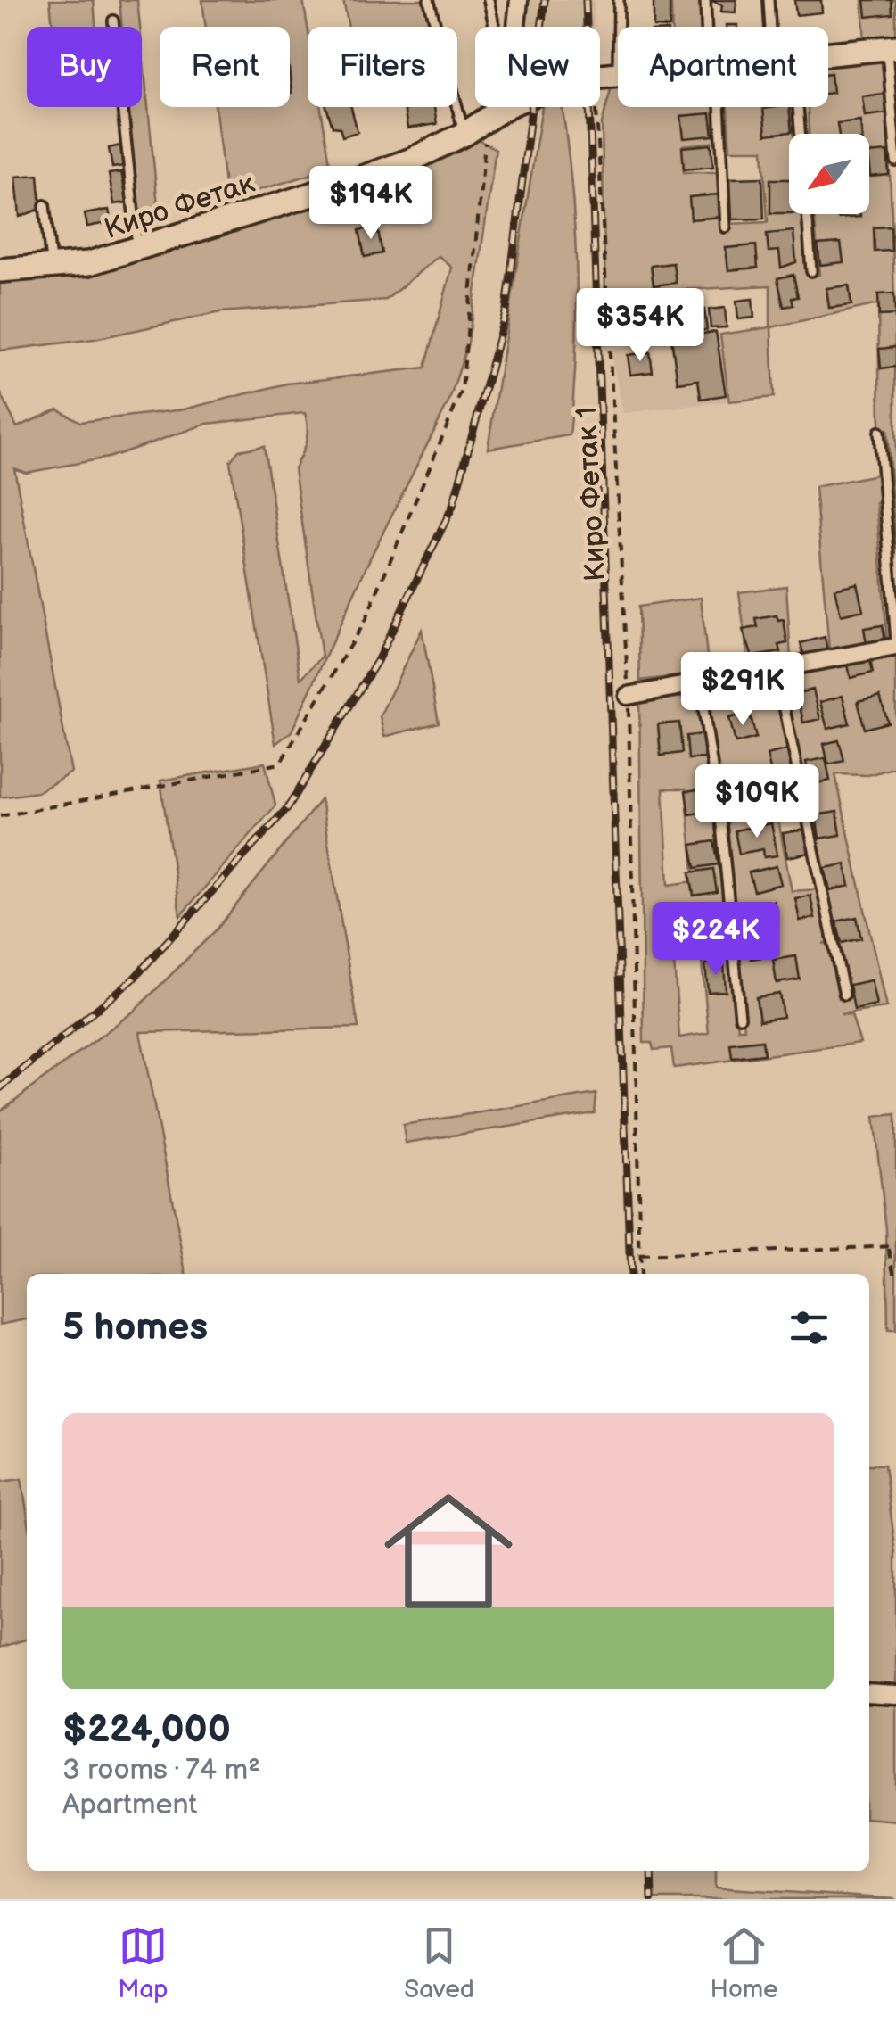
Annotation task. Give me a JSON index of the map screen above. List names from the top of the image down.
{
  "streets": {
    "main road": ["Киро Фетак"],
    "path": ["Киро Фетак 1"]
  },
  "crossings": [
    ["Киро Фетак", "Киро Фетак 1"]
  ],
  "north": "bottom left",
  "page": {
    "chip": [
      "Buy",
      "Rent",
      "Filters",
      "New",
      "Apartment"
    ],
    "price": [
      "$194K",
      "$354K",
      "$291K",
      "$109K",
      "$224K"
    ],
    "heading": "5 homes",
    "list": [
      {
        "name": "$224,000",
        "note": "3 rooms · 74 m² · Apartment"
      }
    ],
    "tabs": ["Map", "Saved", "Home"]
  }
}
